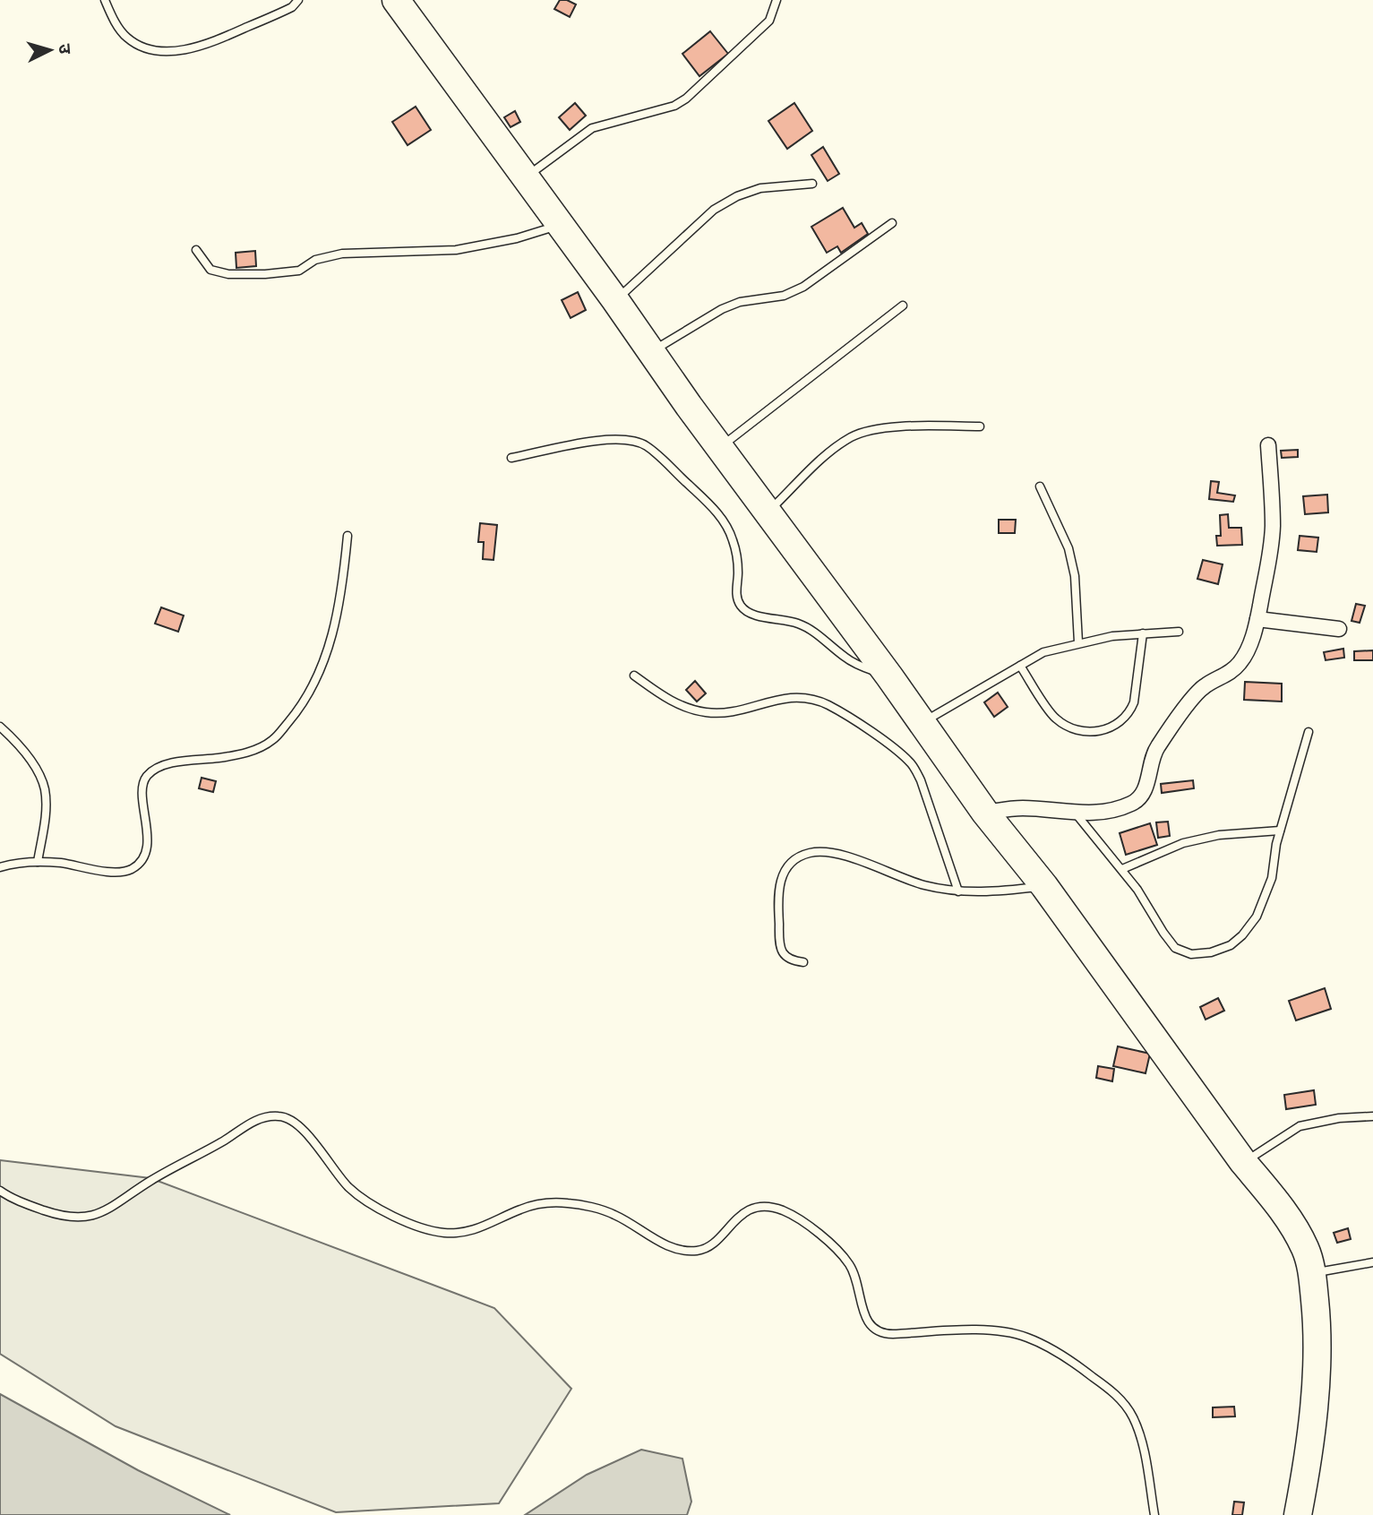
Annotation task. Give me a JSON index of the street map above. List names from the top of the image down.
{
  "north": "right"
}
